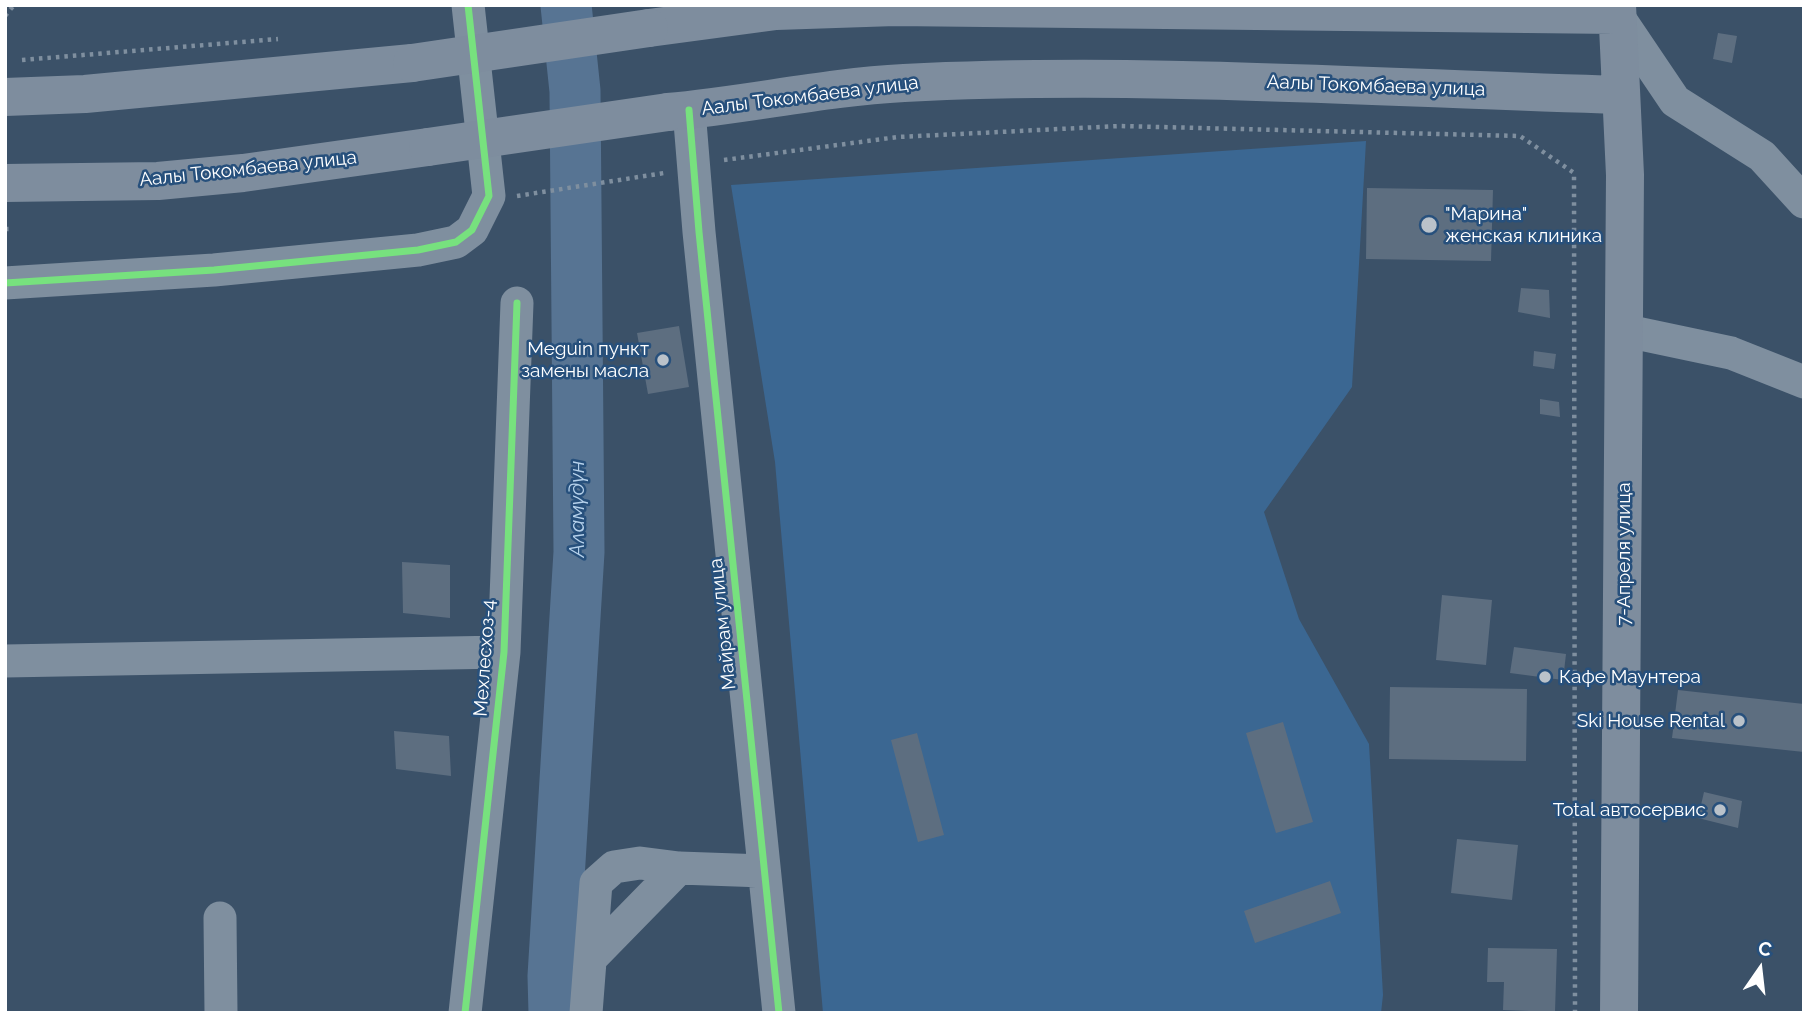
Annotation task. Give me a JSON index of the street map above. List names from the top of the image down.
{
  "streets": {
    "main road": ["Аалы Токомбаева улица", "7-Апреля улица"],
    "street": ["Майрам улица", "Мехлесхоз-4"]
  },
  "crossings": [
    ["Аалы Токомбаева улица", "7-Апреля улица"],
    ["Аалы Токомбаева улица", "Майрам улица"]
  ],
  "water": ["Аламүдүн"],
  "places": [
    "\"Марина\" женская клиника",
    "Meguin пункт замены масла",
    "Кафе Маунтера",
    "Ski House Rental",
    "Total автосервис"
  ],
  "north": "top"
}
